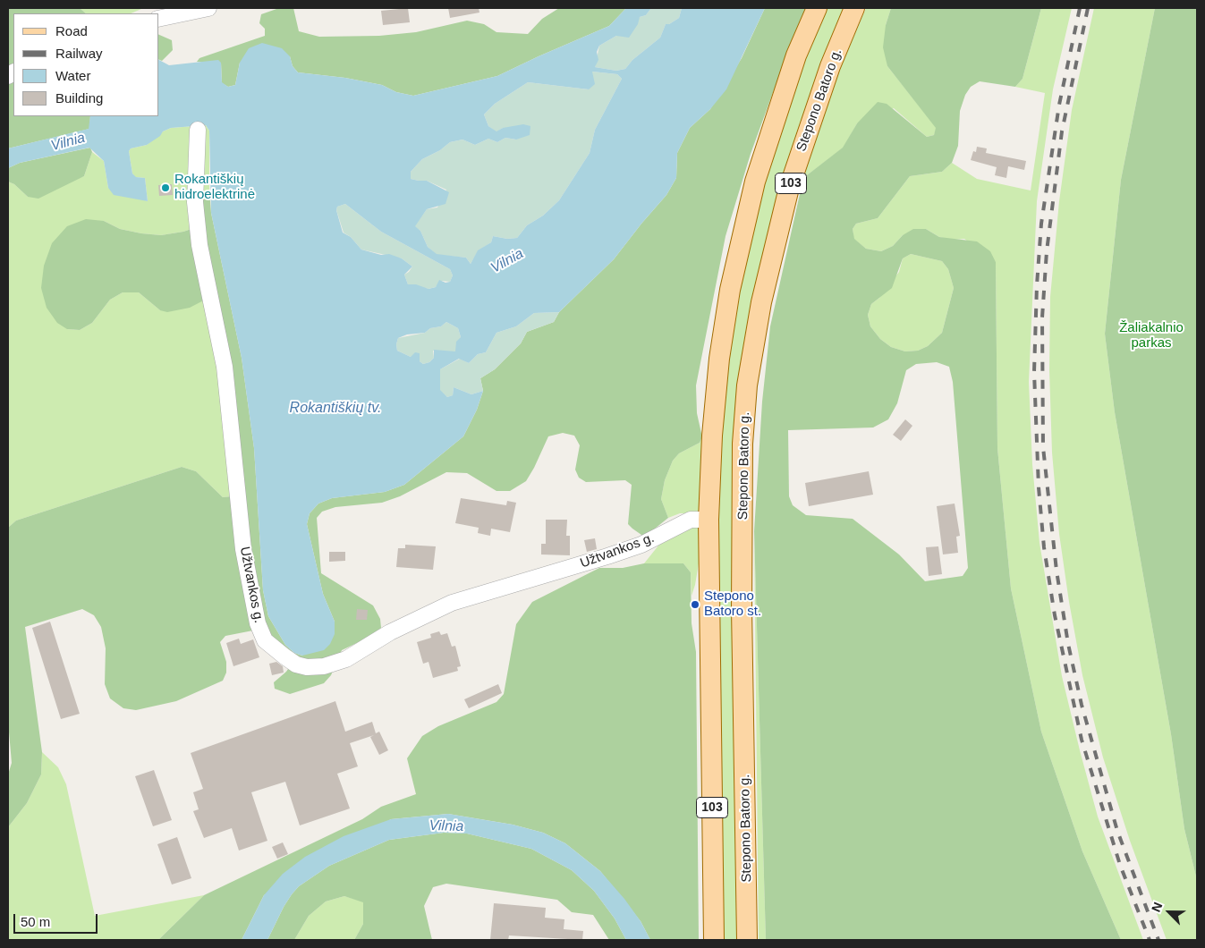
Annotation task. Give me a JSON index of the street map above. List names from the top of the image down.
{
  "streets": {
    "main road": ["Stepono Batoro g.", "103"],
    "street": ["Užtvankos g."]
  },
  "crossings": [
    ["103", "Užtvankos g."]
  ],
  "water": ["Vilnia", "Rokantiškių tv."],
  "parks": ["Žaliakalnio parkas"],
  "places": ["Rokantiškių hidroelektrinė", "Stepono Batoro st."],
  "legend": [
    "Road",
    "Railway",
    "Water",
    "Building"
  ],
  "scale_bar": "50 m",
  "north": "top left"
}
